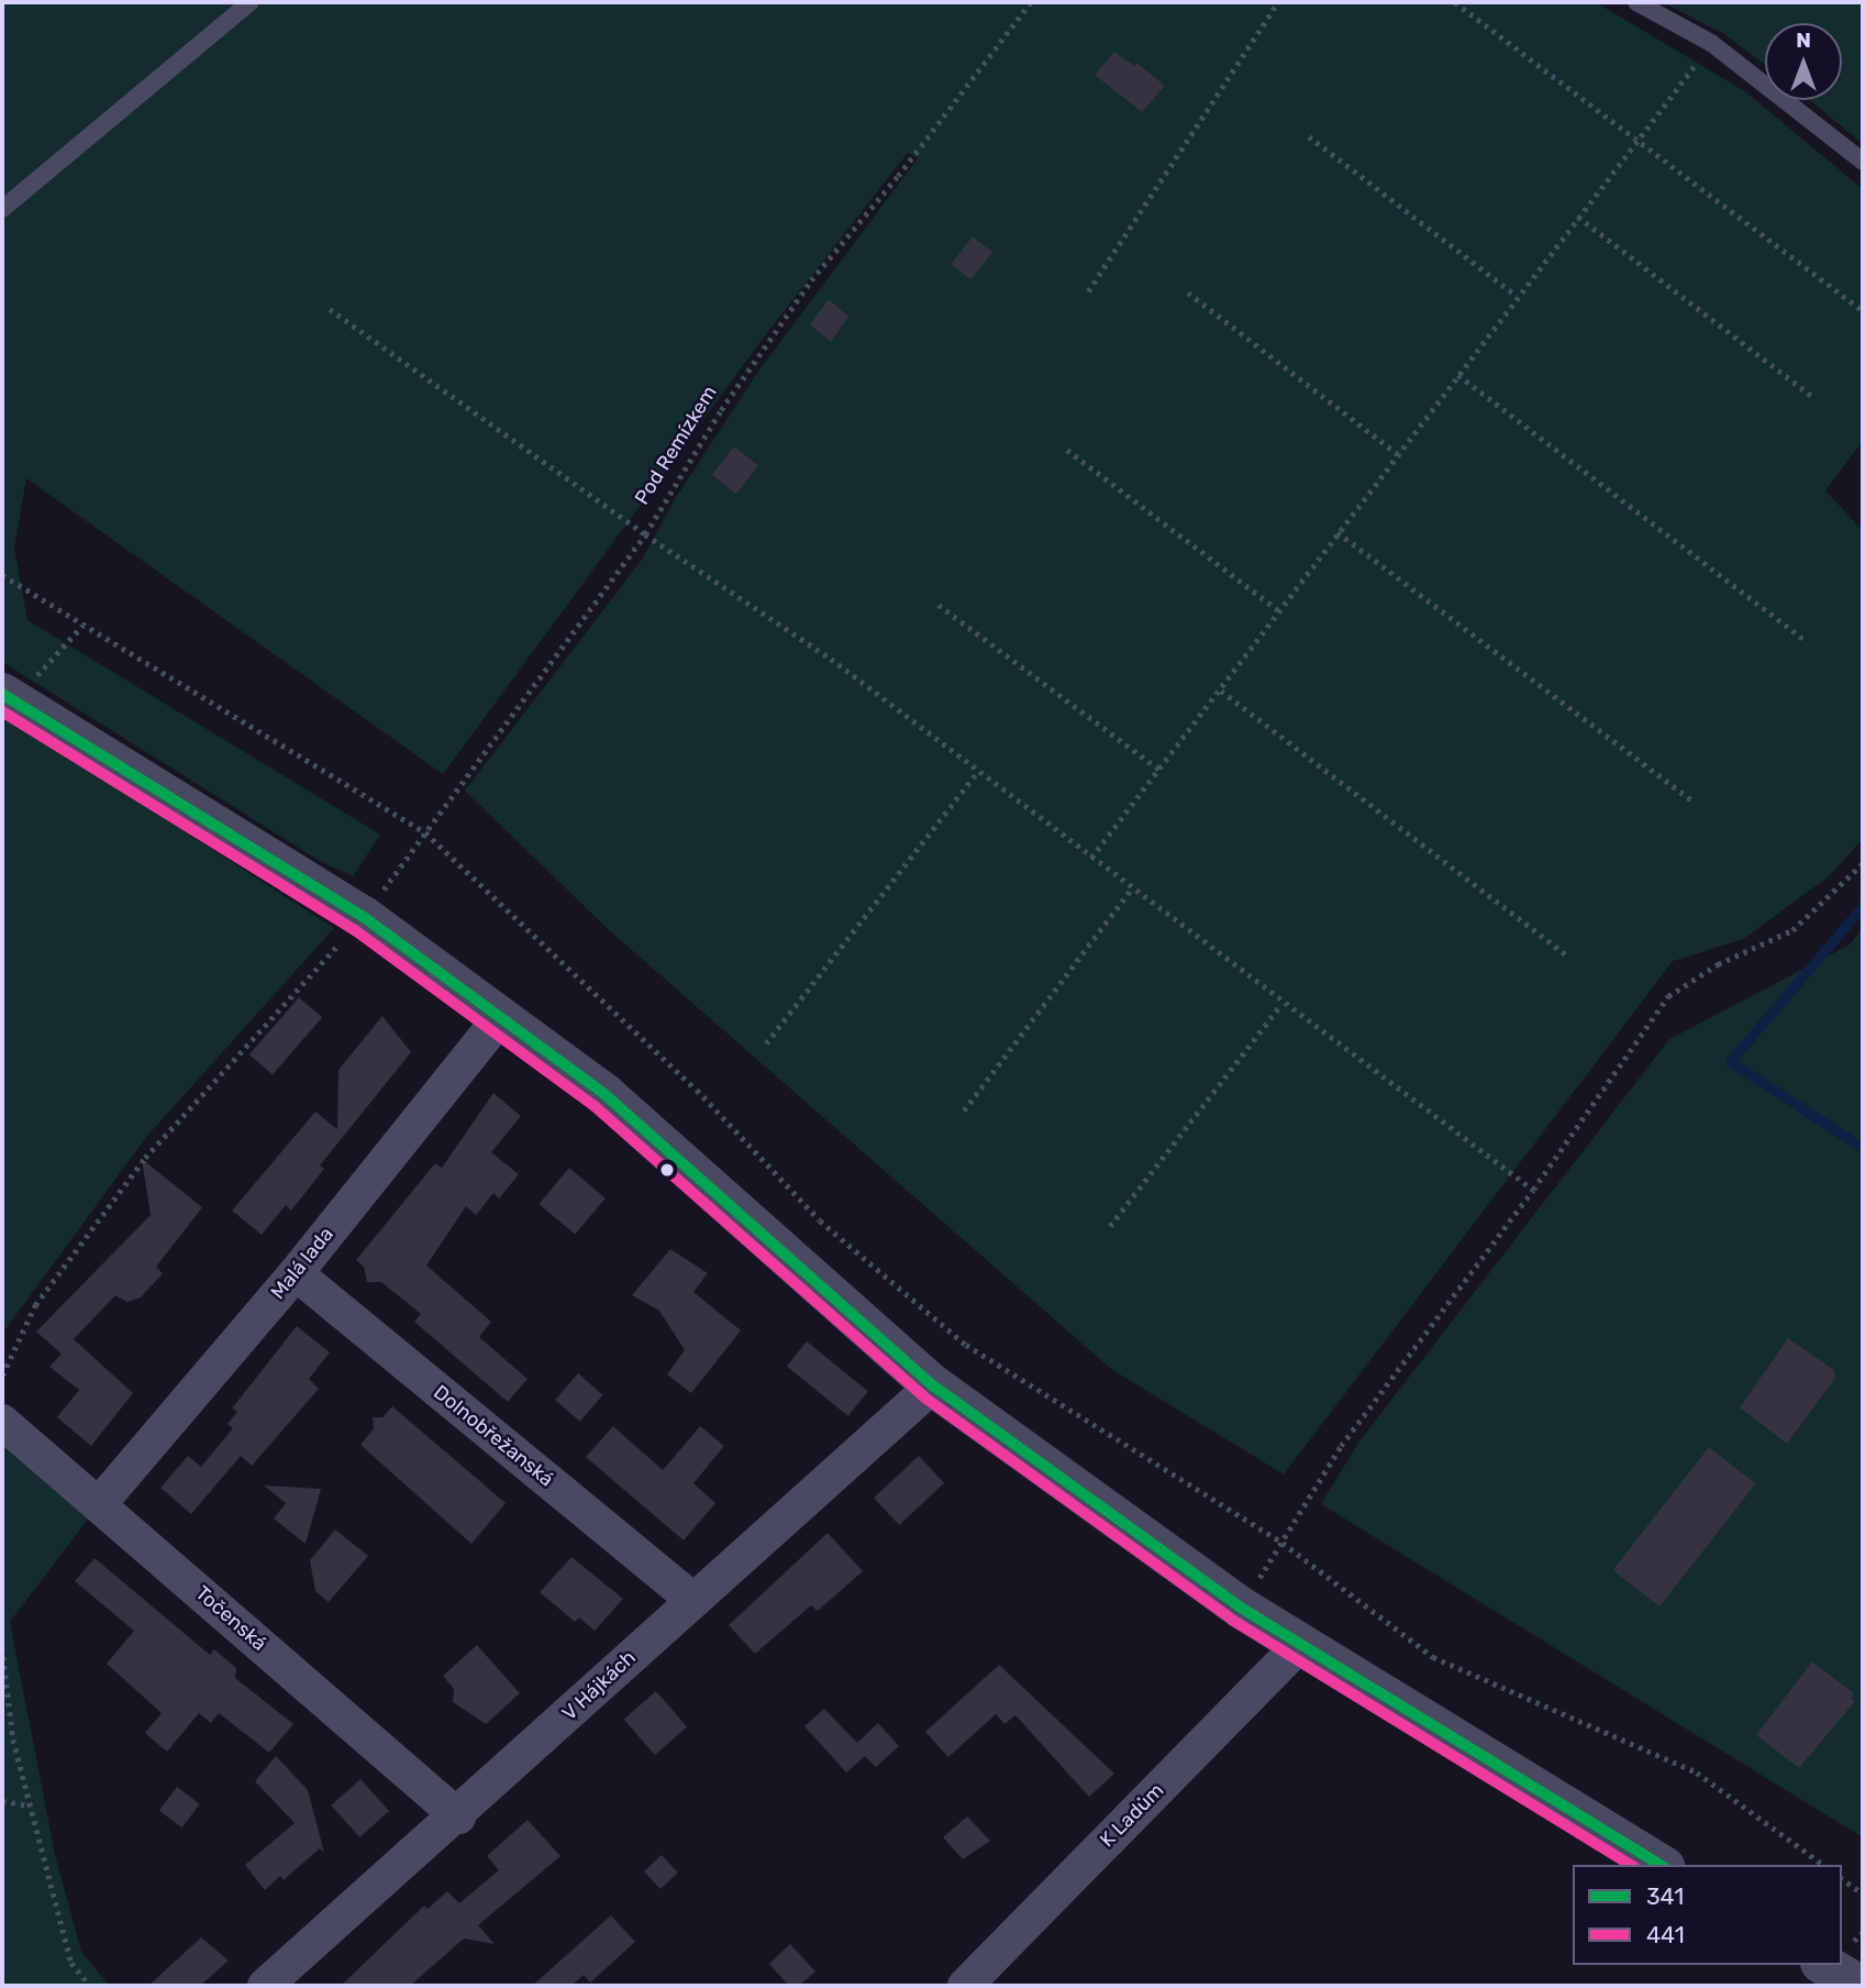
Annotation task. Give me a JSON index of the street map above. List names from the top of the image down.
{
  "streets": {
    "street": [
      "Malá lada",
      "Dolnobřežanská",
      "Točenská",
      "V Hájkách",
      "K Ladům"
    ],
    "path": ["Pod Remízkem"]
  },
  "crossings": [
    ["Malá lada", "Dolnobřežanská"],
    ["Malá lada", "Točenská"],
    ["Dolnobřežanská", "V Hájkách"],
    ["Točenská", "V Hájkách"]
  ],
  "lines": ["transit line 341", "transit line 441"],
  "legend": ["341", "441"],
  "north": "top"
}
